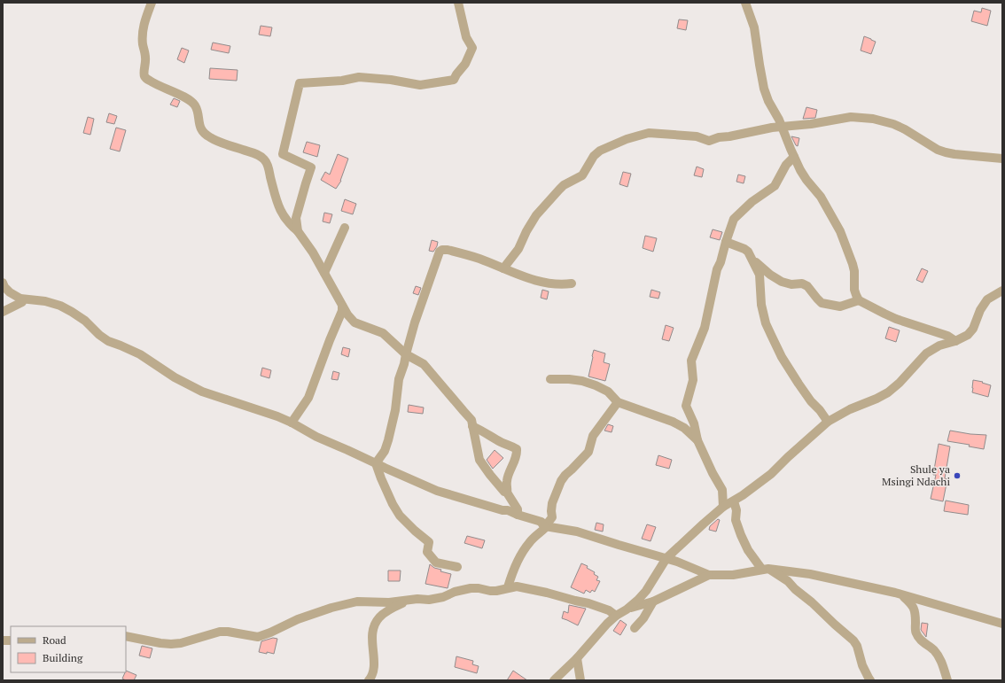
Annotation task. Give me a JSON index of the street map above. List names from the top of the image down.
{
  "places": ["Shule ya Msingi Ndachi"],
  "legend": ["Road", "Building"]
}
